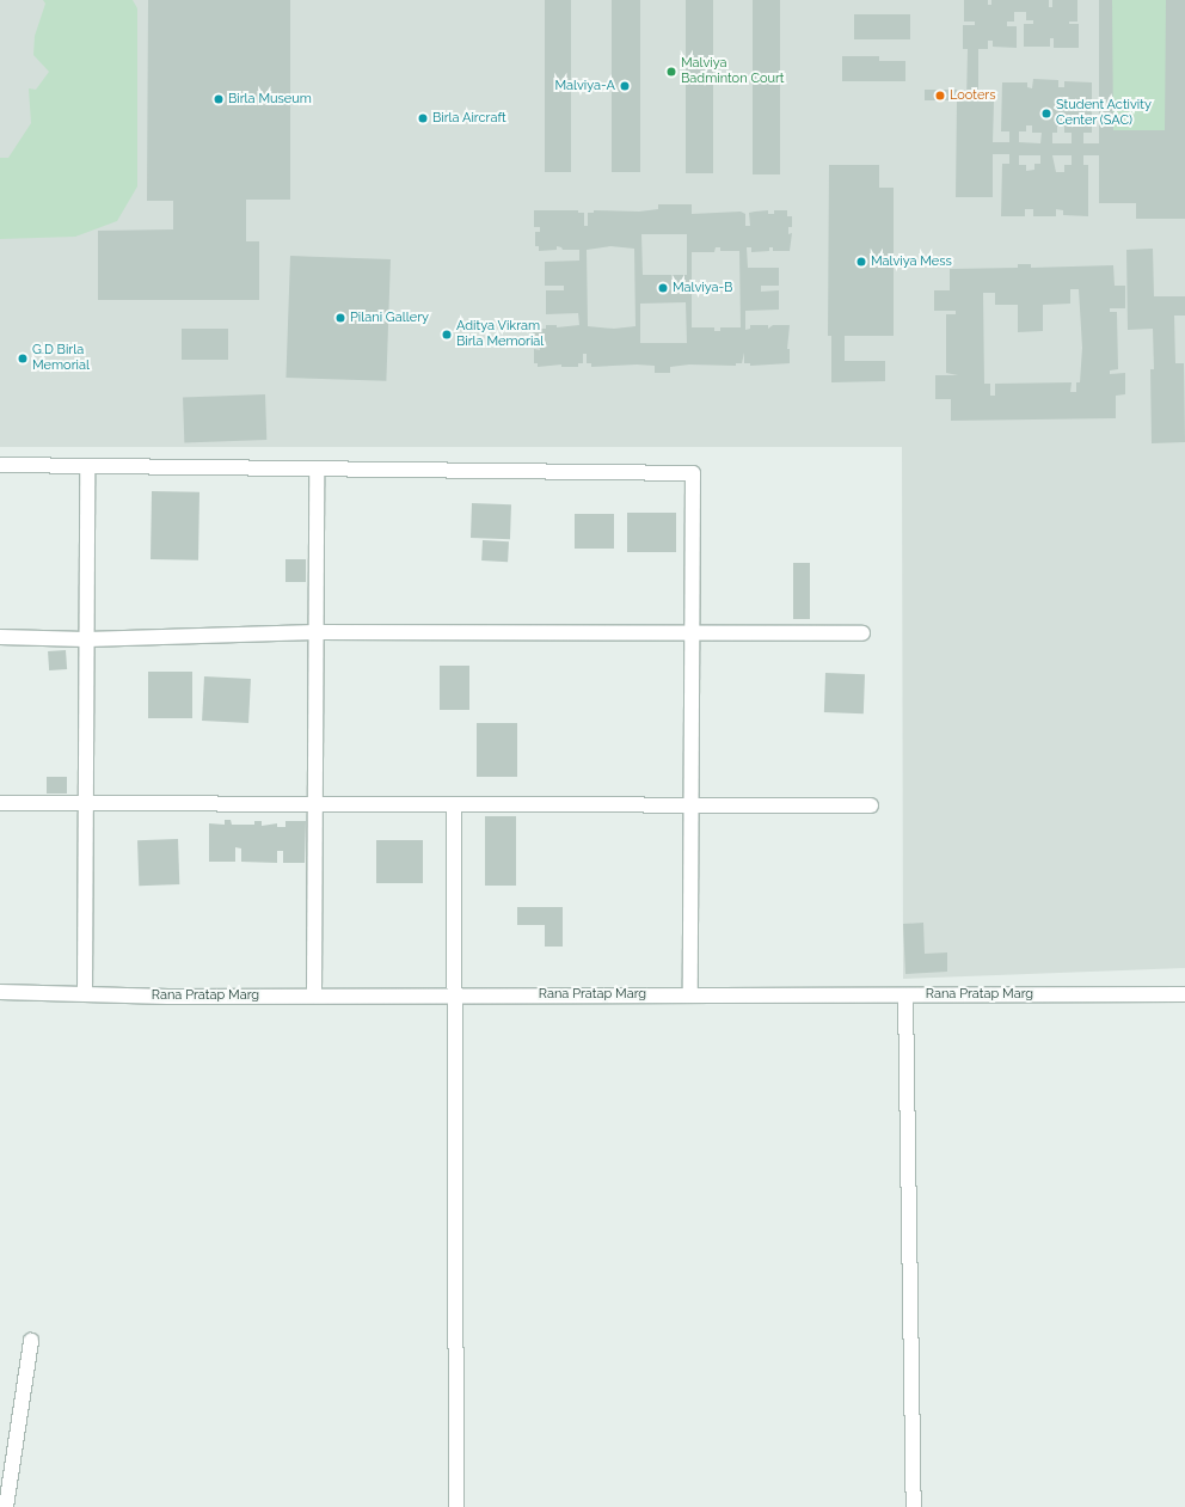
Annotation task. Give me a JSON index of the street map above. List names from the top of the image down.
{
  "streets": {
    "street": ["Rana Pratap Marg"]
  },
  "places": [
    "Malviya Badminton Court",
    "Malviya-A",
    "Looters",
    "Birla Museum",
    "Student Activity Center (SAC)",
    "Birla Aircraft",
    "Malviya Mess",
    "Malviya-B",
    "Pilani Gallery",
    "Aditya Vikram Birla Memorial",
    "G.D Birla Memorial"
  ]
}
